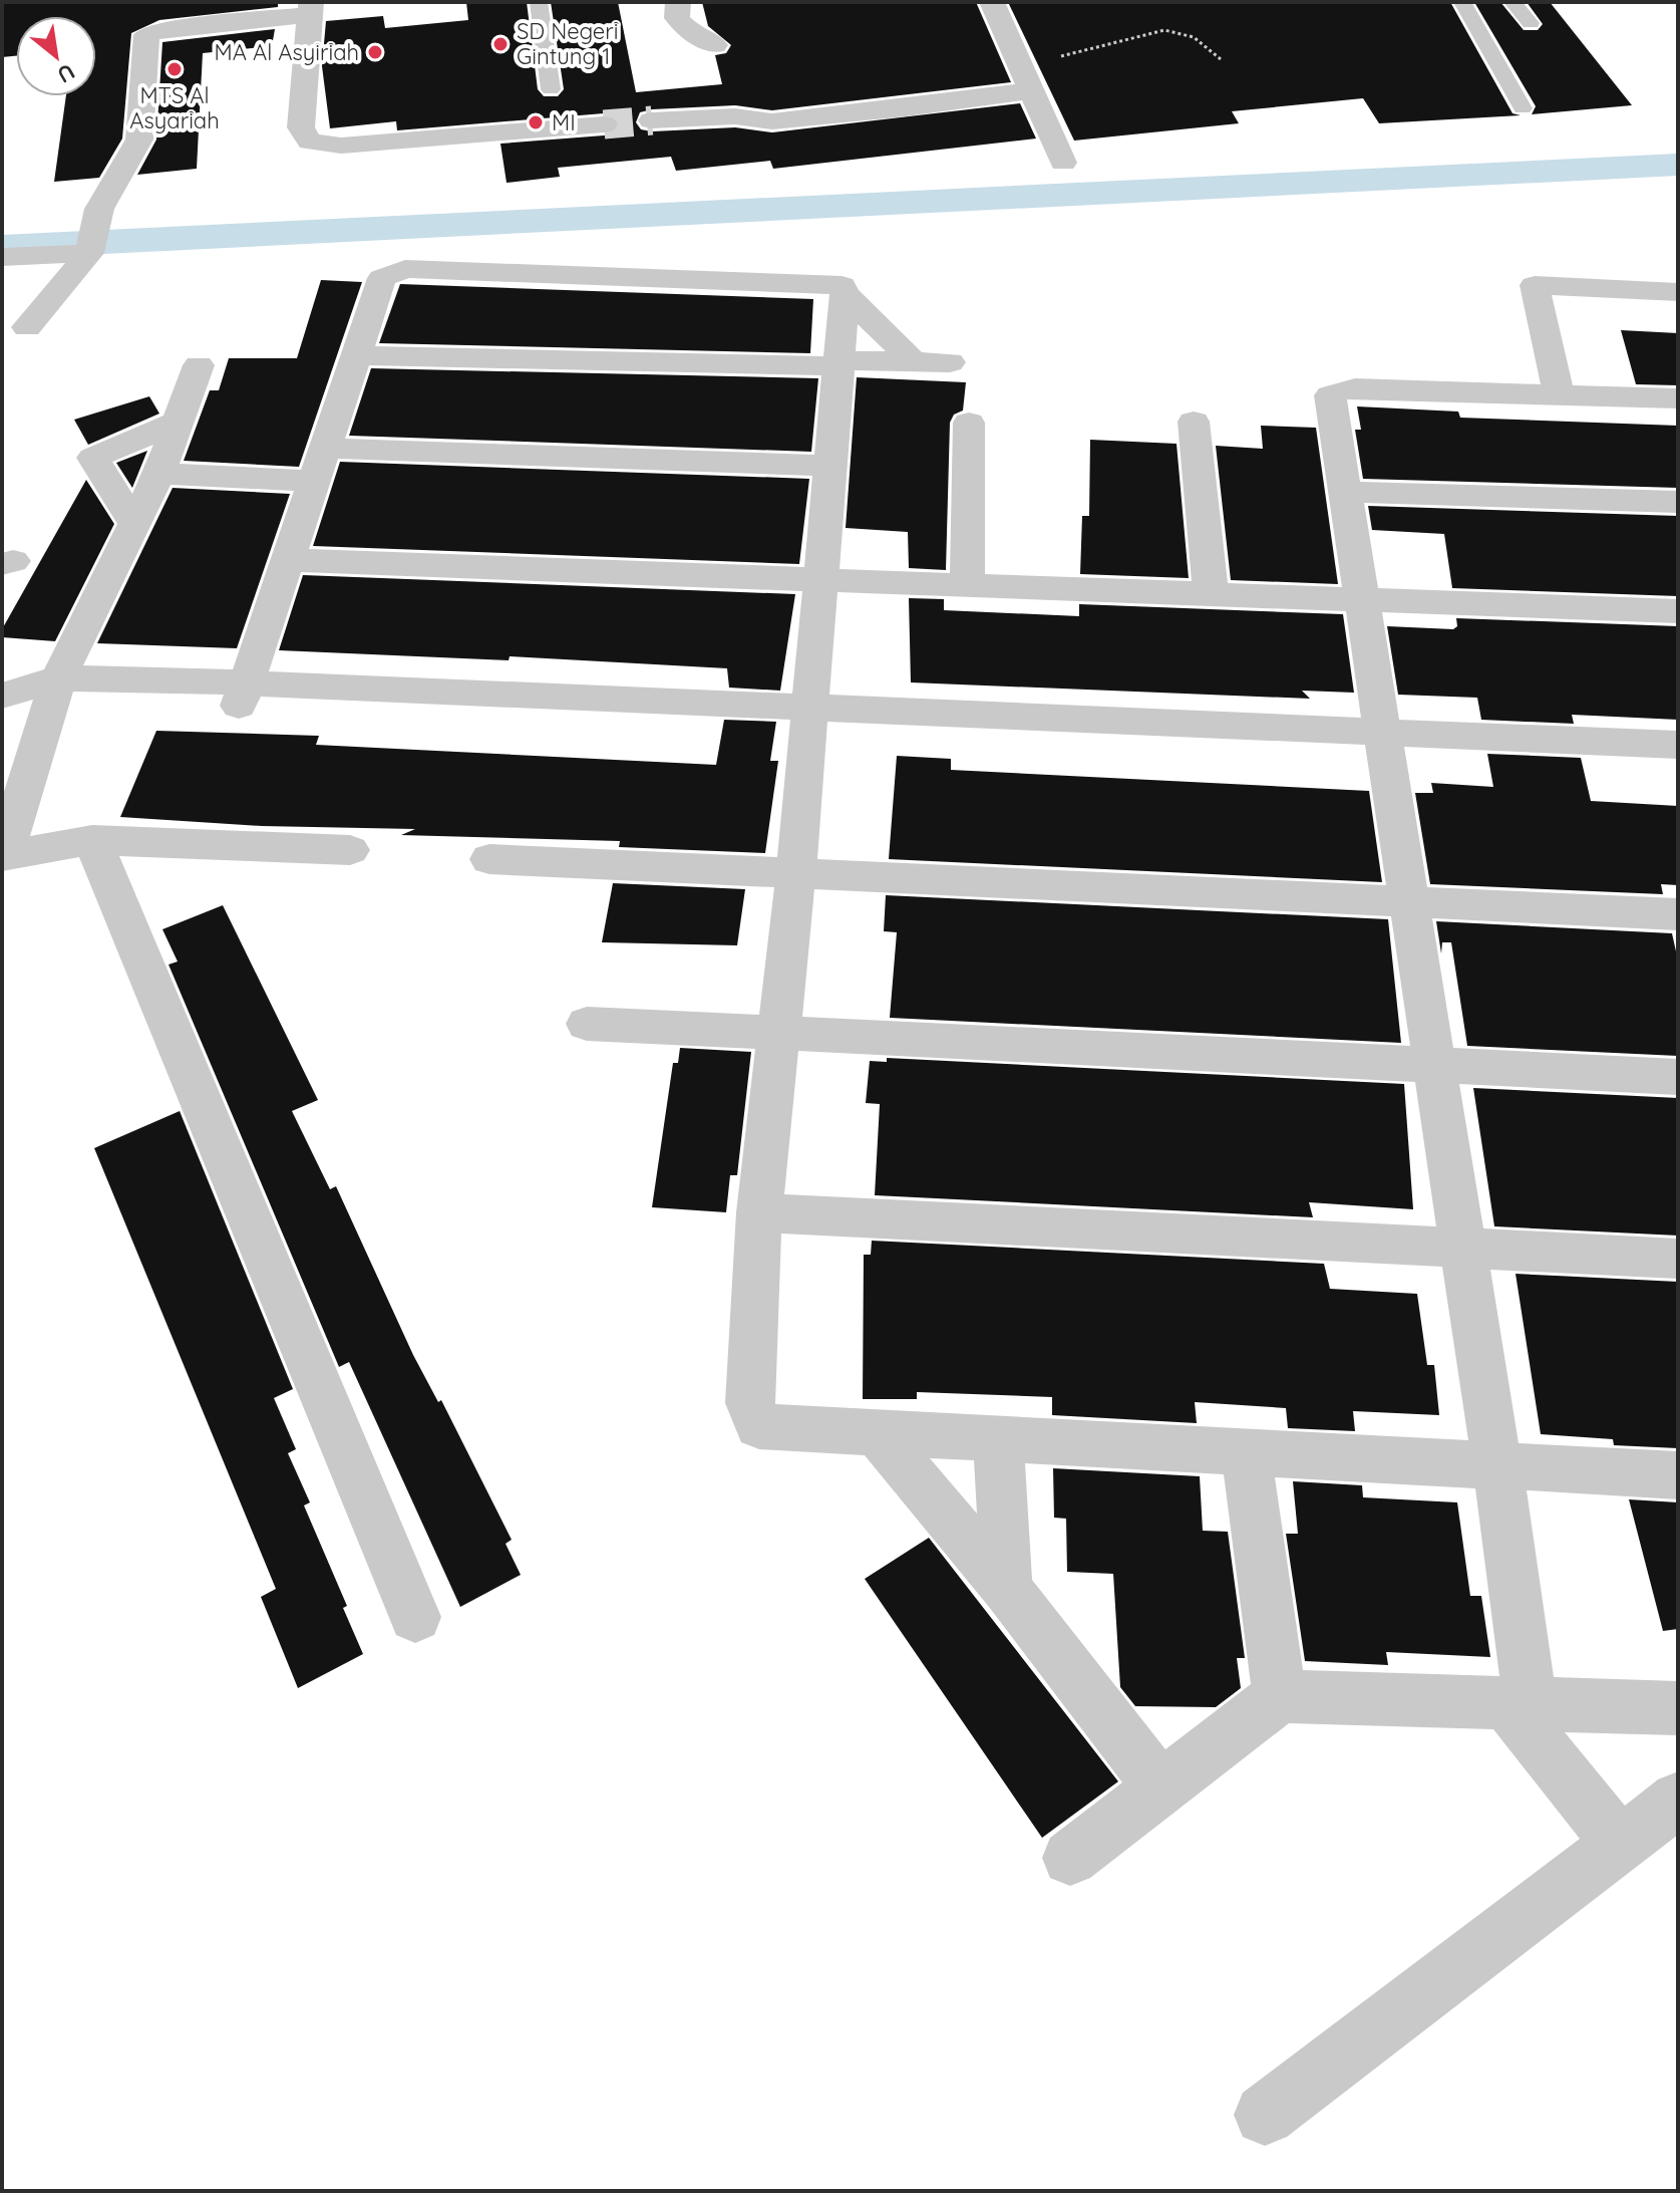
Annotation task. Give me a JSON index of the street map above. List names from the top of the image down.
{
  "places": [
    "SD Negeri Gintung 1",
    "MA Al Asyiriah",
    "MTS Al Asyariah",
    "MI"
  ],
  "north": "bottom right"
}
